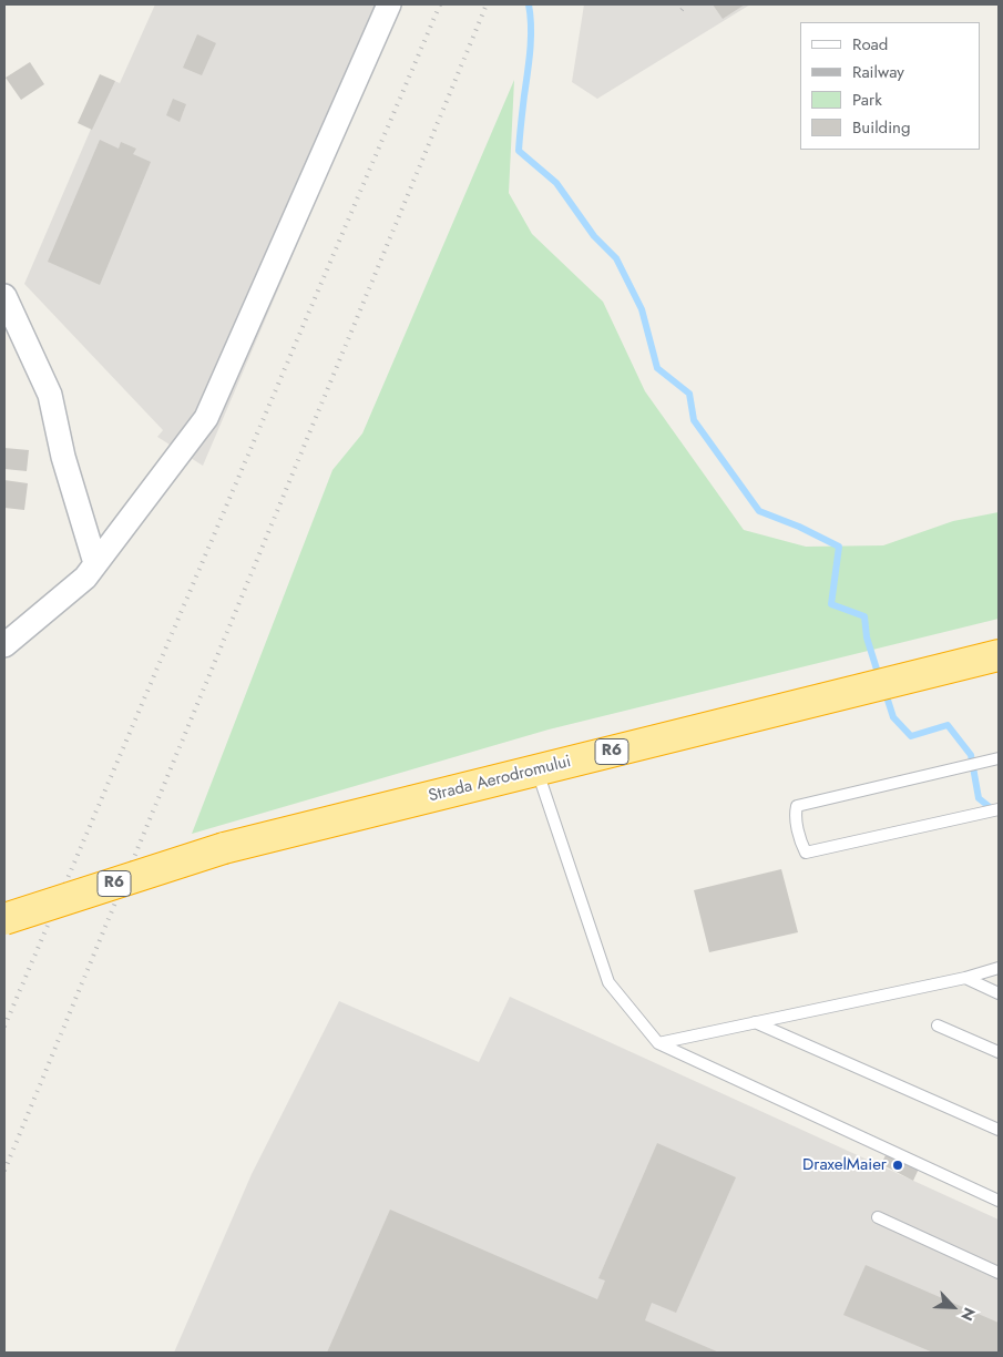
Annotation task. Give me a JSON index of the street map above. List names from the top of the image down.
{
  "streets": {
    "highway": ["R6", "Strada Aerodromului"]
  },
  "places": ["DraxelMaier"],
  "legend": [
    "Road",
    "Railway",
    "Park",
    "Building"
  ],
  "north": "bottom right"
}
